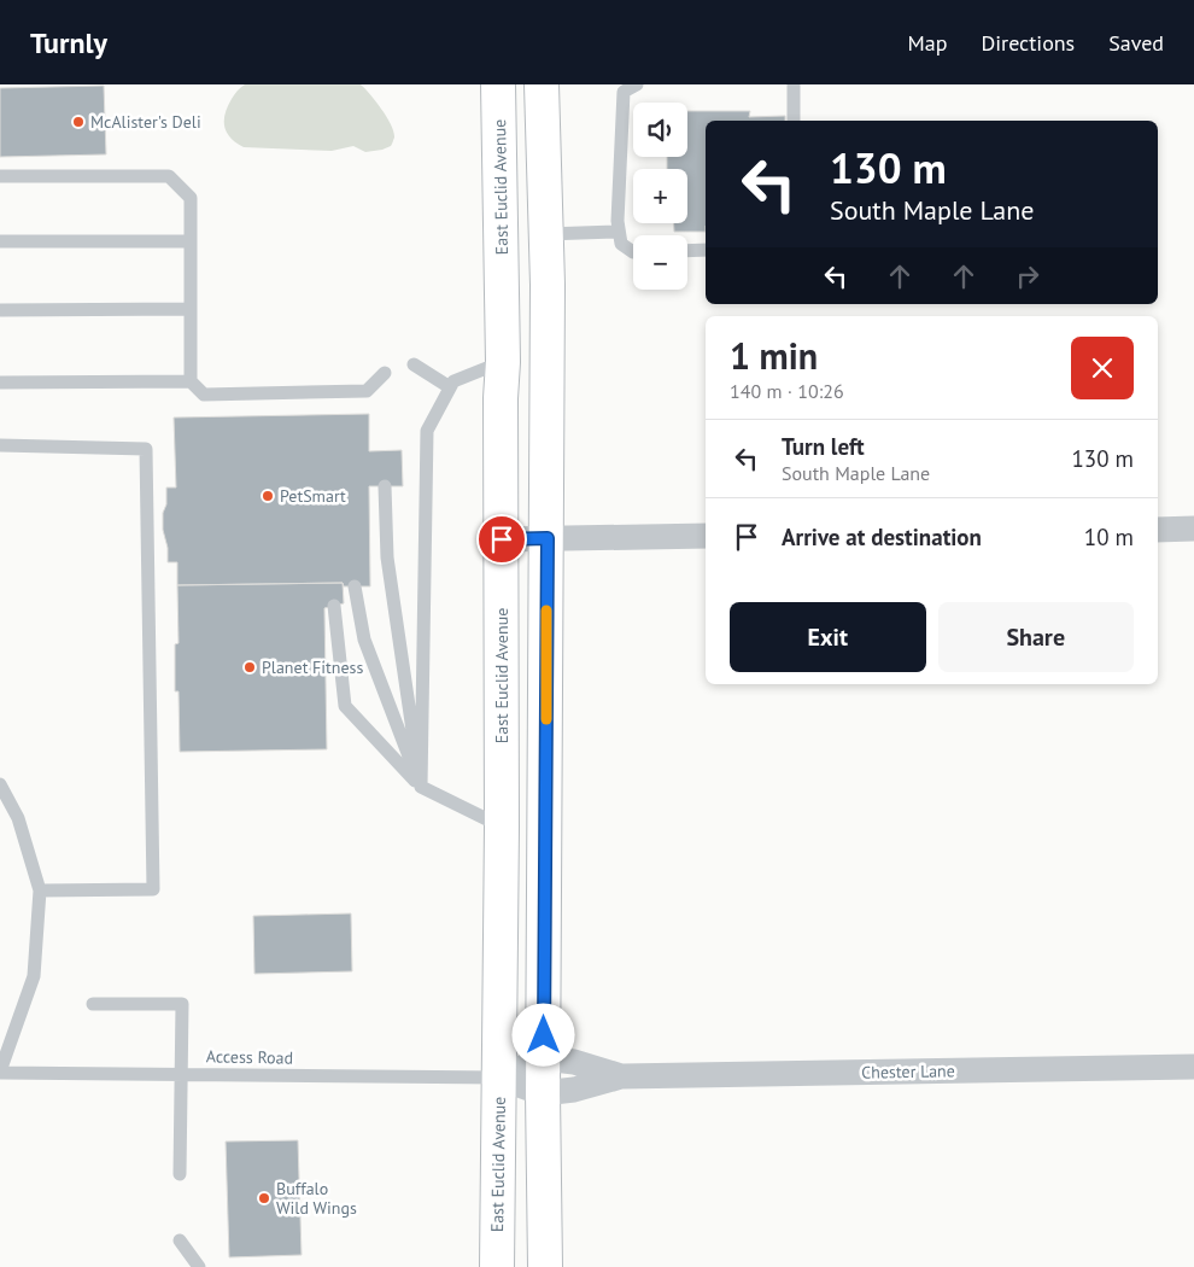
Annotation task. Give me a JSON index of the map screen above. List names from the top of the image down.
{
  "streets": {
    "main road": ["East Euclid Avenue"],
    "street": ["Chester Lane"],
    "lane": ["Access Road"]
  },
  "crossings": [
    ["East Euclid Avenue", "Access Road"],
    ["East Euclid Avenue", "Chester Lane"],
    ["Access Road", "Chester Lane"]
  ],
  "places": [
    "McAlister's Deli",
    "PetSmart",
    "Planet Fitness",
    "Buffalo Wild Wings"
  ],
  "page": {
    "header": "Turnly",
    "nav": ["Map", "Directions", "Saved"],
    "map_buttons": ["+", "−"],
    "turn": ["130 m", "South Maple Lane"],
    "heading": ["1 min", "140 m · 10:26"],
    "list": [
      {
        "name": "Turn left",
        "note": "South Maple Lane",
        "value": "130 m"
      },
      {
        "name": "Arrive at destination",
        "value": "10 m"
      }
    ],
    "buttons": ["Exit", "Share"]
  }
}
